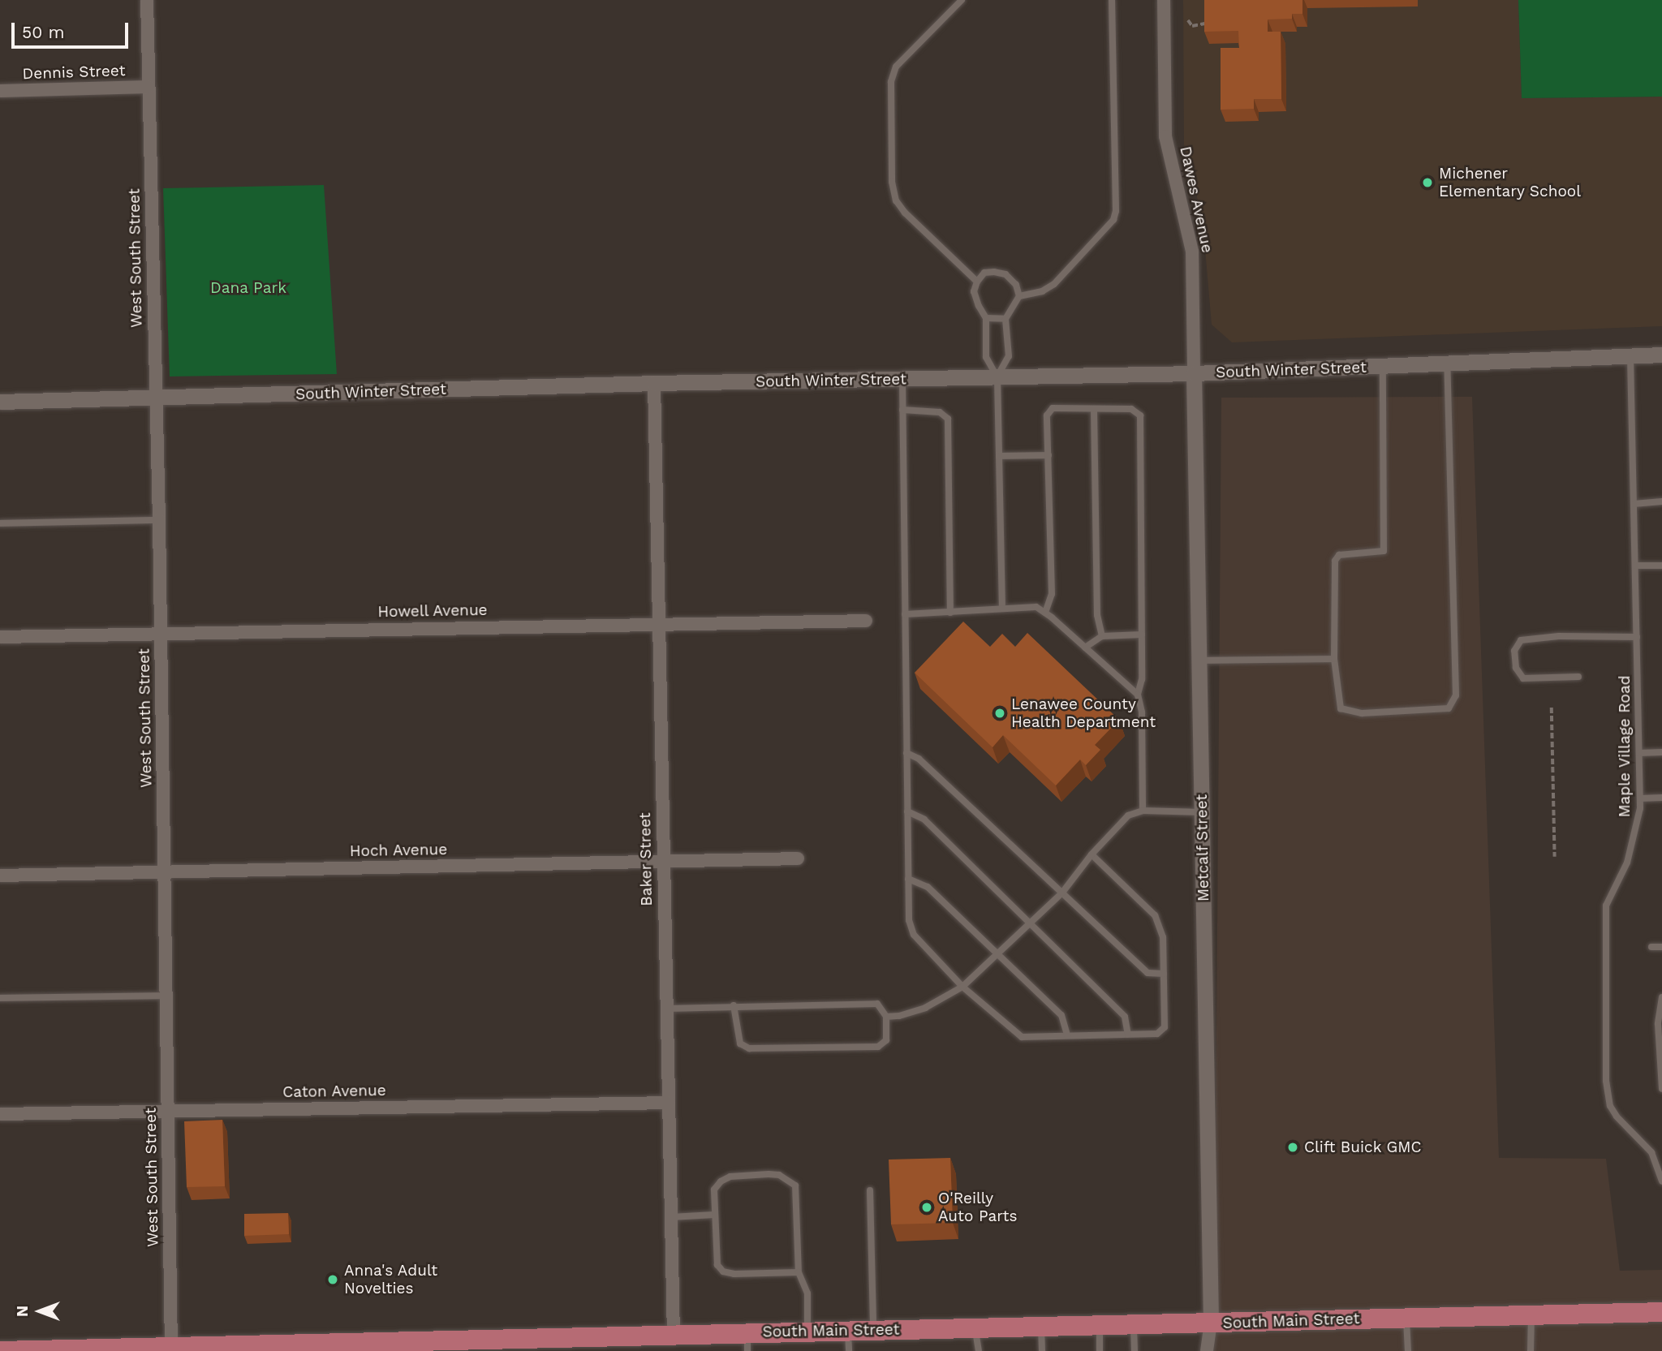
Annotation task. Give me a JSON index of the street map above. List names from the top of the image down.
{
  "streets": {
    "main road": ["South Main Street"],
    "street": [
      "Dennis Street",
      "Dawes Avenue",
      "West South Street",
      "South Winter Street",
      "Howell Avenue",
      "Metcalf Street",
      "Hoch Avenue",
      "Baker Street",
      "Caton Avenue"
    ],
    "lane": ["Maple Village Road"]
  },
  "crossings": [
    ["Dennis Street", "West South Street"],
    ["Dawes Avenue", "South Winter Street"],
    ["Dawes Avenue", "Metcalf Street"],
    ["West South Street", "South Winter Street"],
    ["West South Street", "Howell Avenue"],
    ["West South Street", "Hoch Avenue"],
    ["West South Street", "Caton Avenue"],
    ["West South Street", "South Main Street"],
    ["South Winter Street", "Maple Village Road"],
    ["South Winter Street", "Metcalf Street"],
    ["South Winter Street", "Baker Street"],
    ["Howell Avenue", "Baker Street"],
    ["Metcalf Street", "South Main Street"],
    ["Hoch Avenue", "Baker Street"],
    ["Baker Street", "Caton Avenue"],
    ["Baker Street", "South Main Street"]
  ],
  "parks": ["Dana Park"],
  "places": [
    "Michener Elementary School",
    "Lenawee County Health Department",
    "Clift Buick GMC",
    "O'Reilly Auto Parts",
    "Anna's Adult Novelties"
  ],
  "scale_bar": "50 m",
  "north": "left"
}
